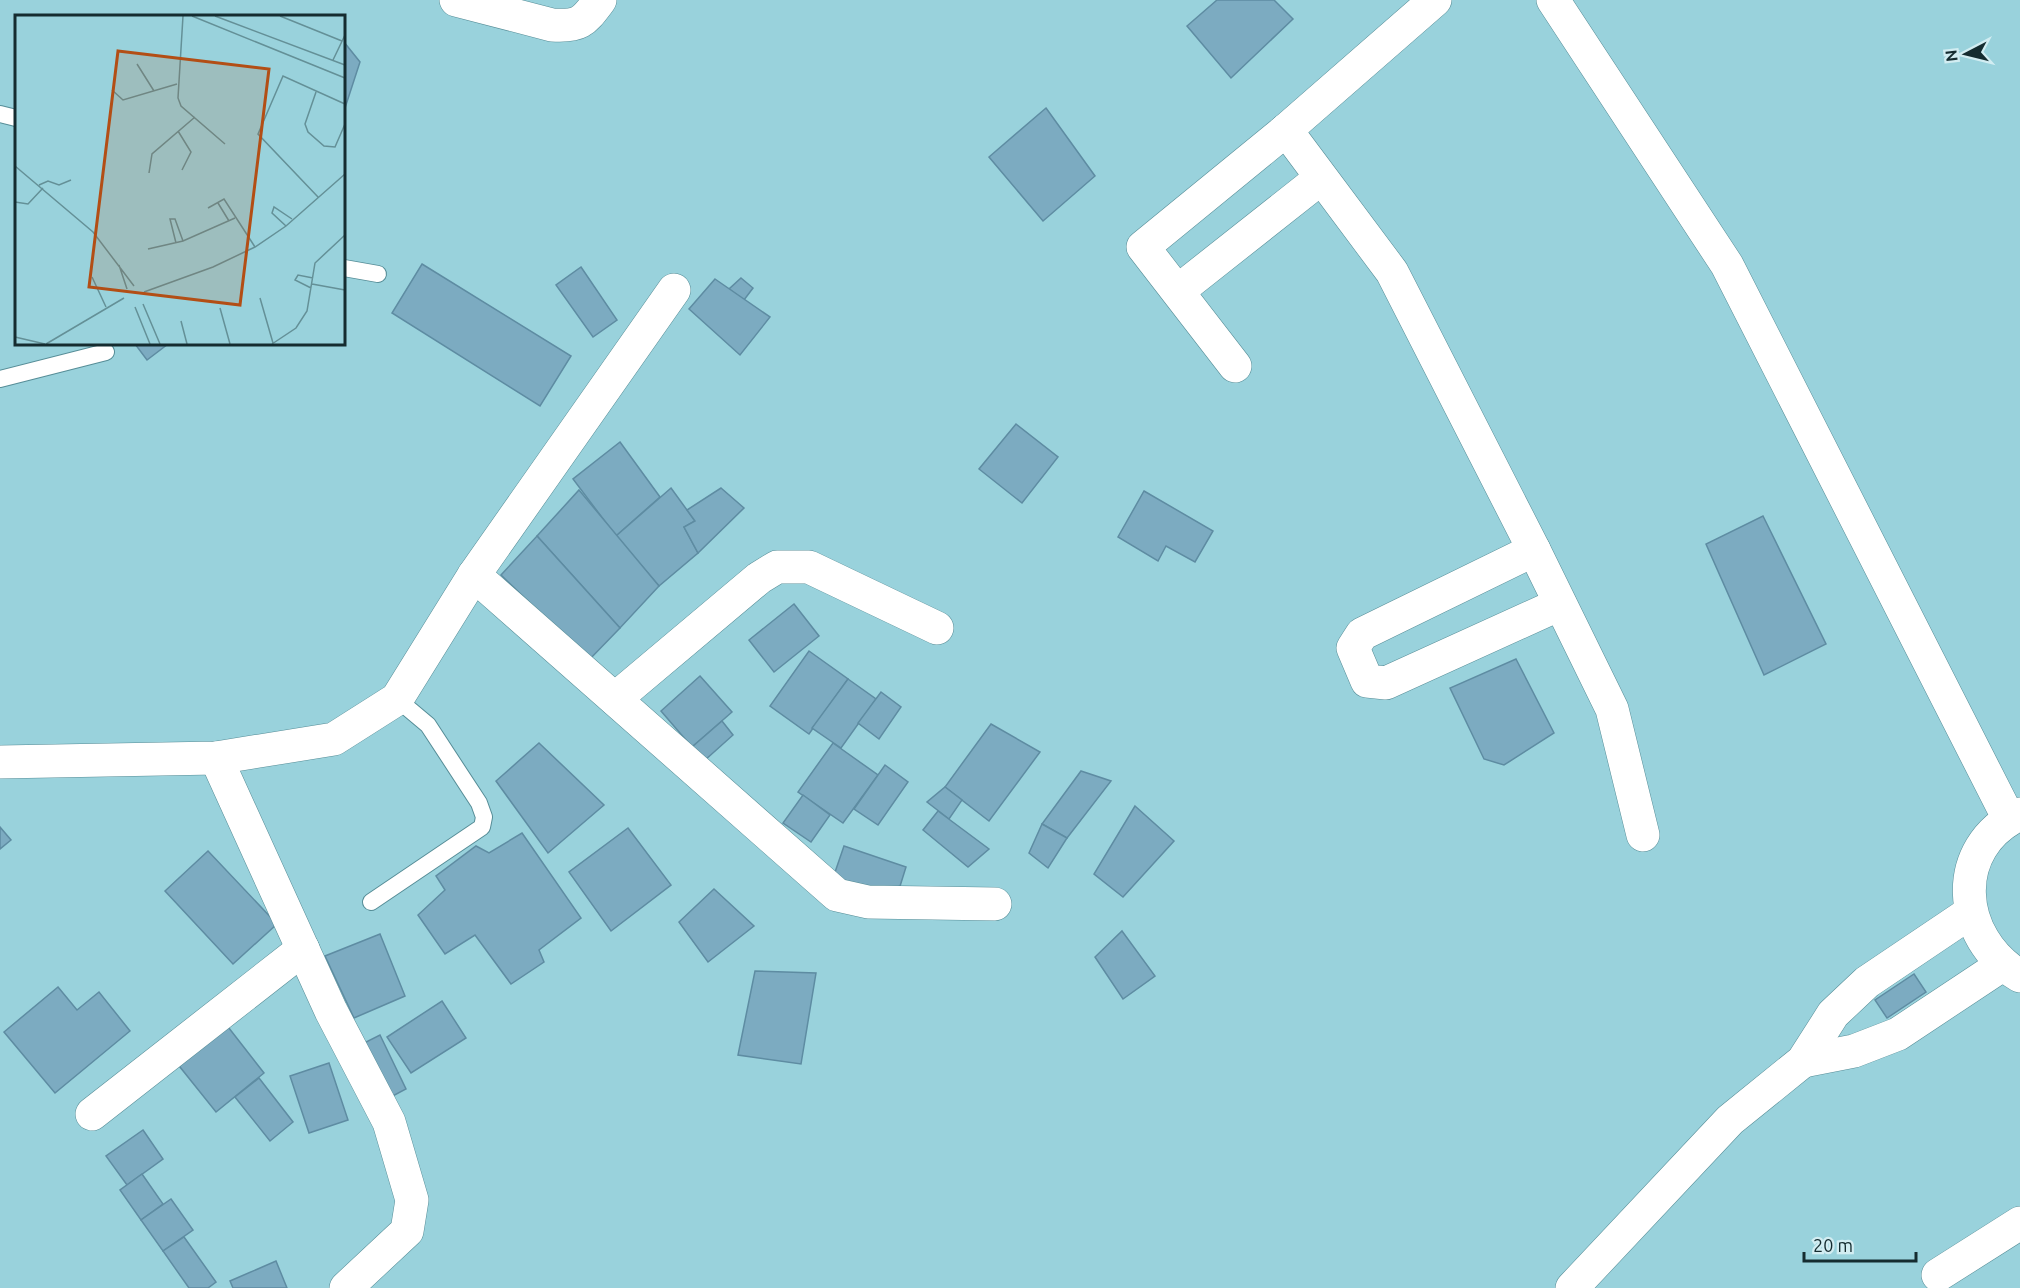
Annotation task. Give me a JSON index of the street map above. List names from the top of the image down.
{
  "scale_bar": "20 m",
  "north": "left"
}
